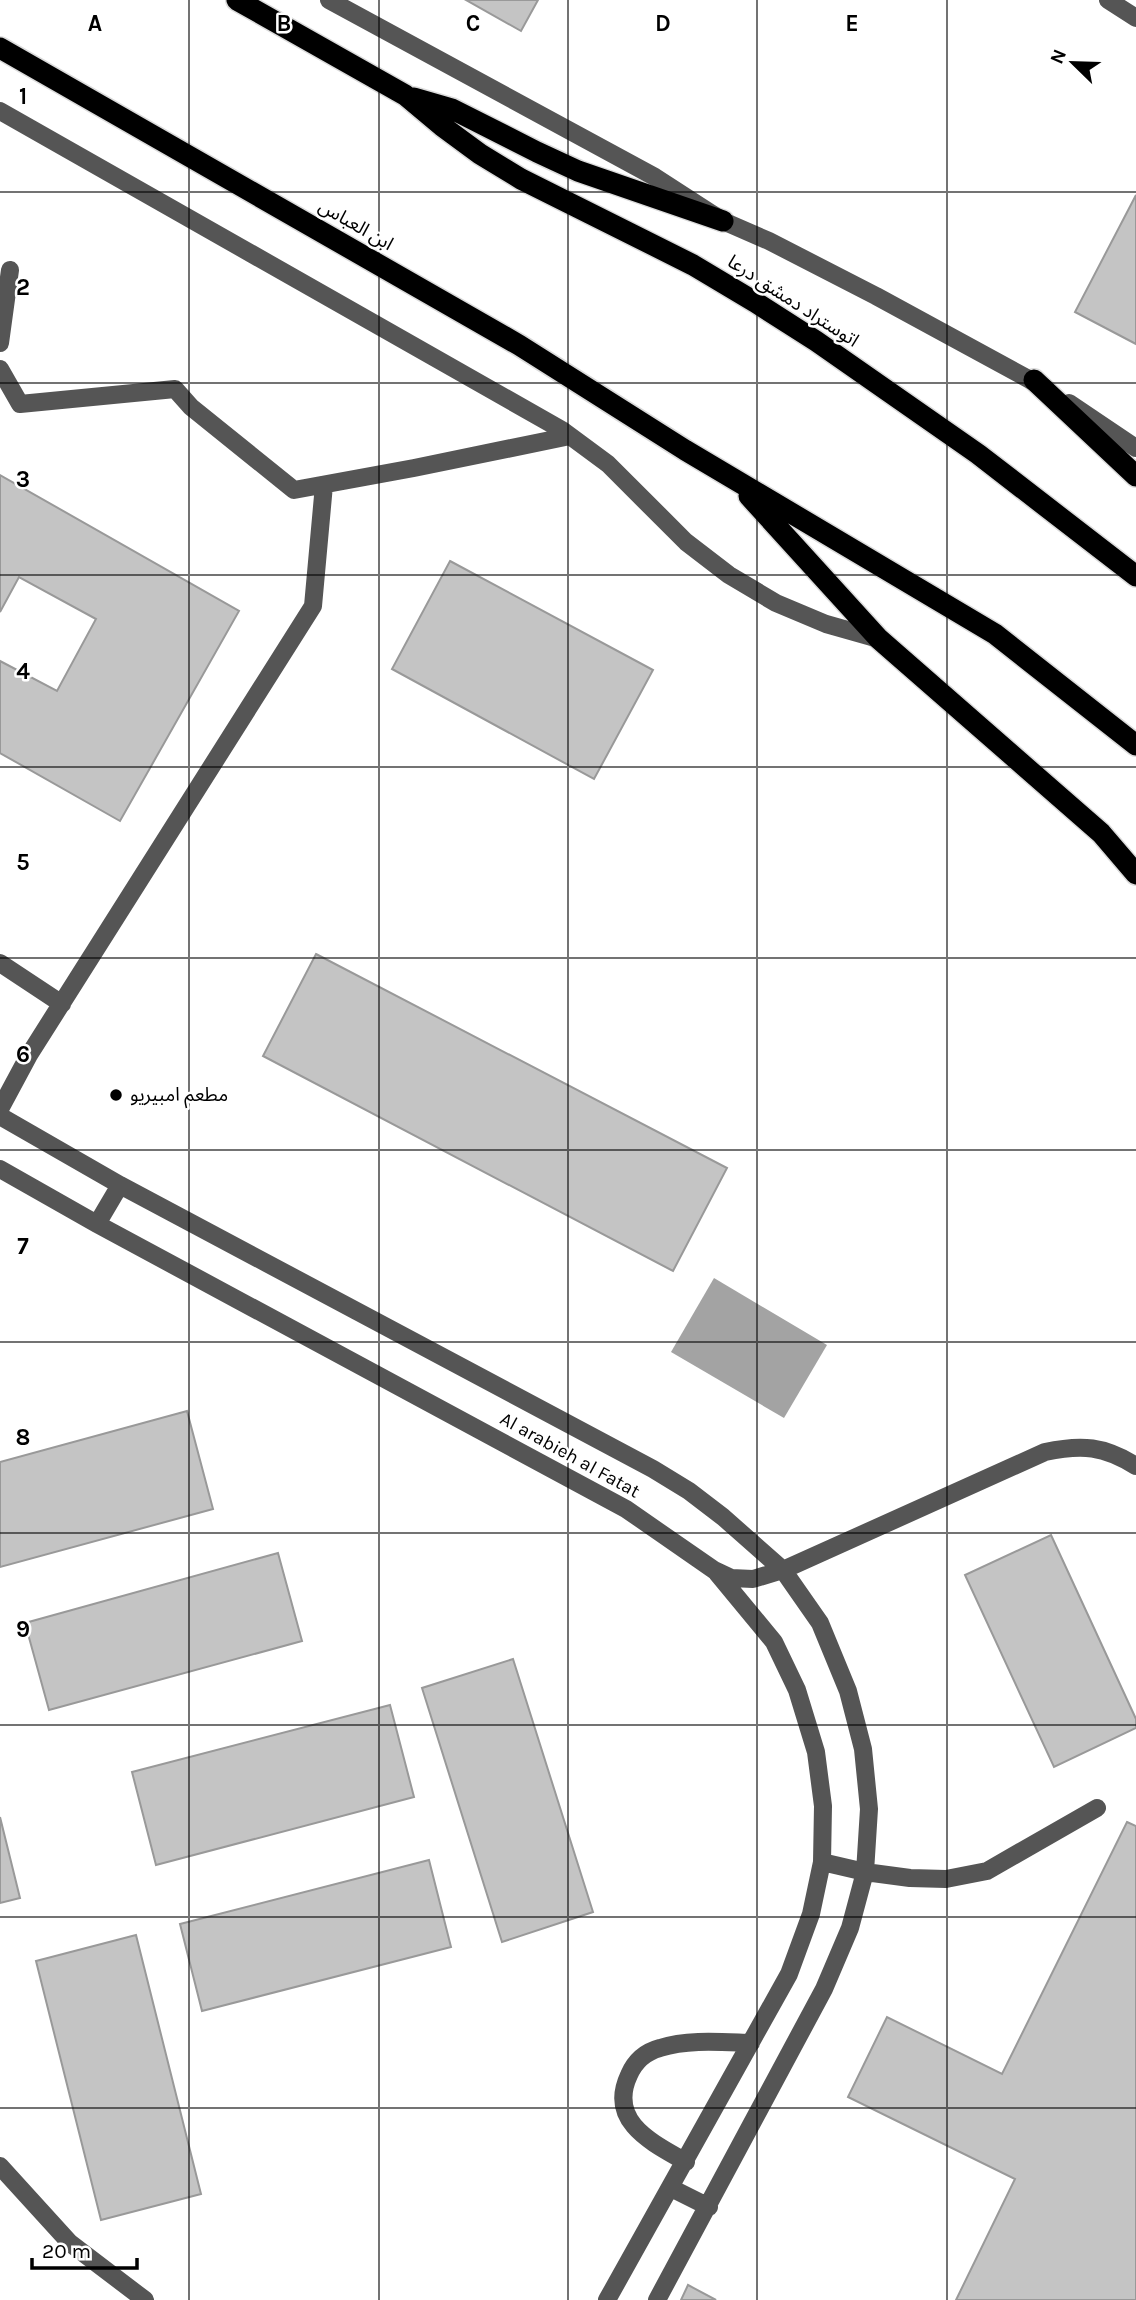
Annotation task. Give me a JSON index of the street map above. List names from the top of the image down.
{
  "streets": {
    "highway": ["ابن العباس", "اتوستراد دمشق درعا"],
    "street": ["Al arabieh al Fatat"]
  },
  "places": ["مطعم امبيريو"],
  "scale_bar": "20 m",
  "north": "top left",
  "grid": {
    "columns": [
      "A",
      "B",
      "C",
      "D",
      "E"
    ],
    "rows": [
      "1",
      "2",
      "3",
      "4",
      "5",
      "6",
      "7",
      "8",
      "9"
    ]
  }
}
